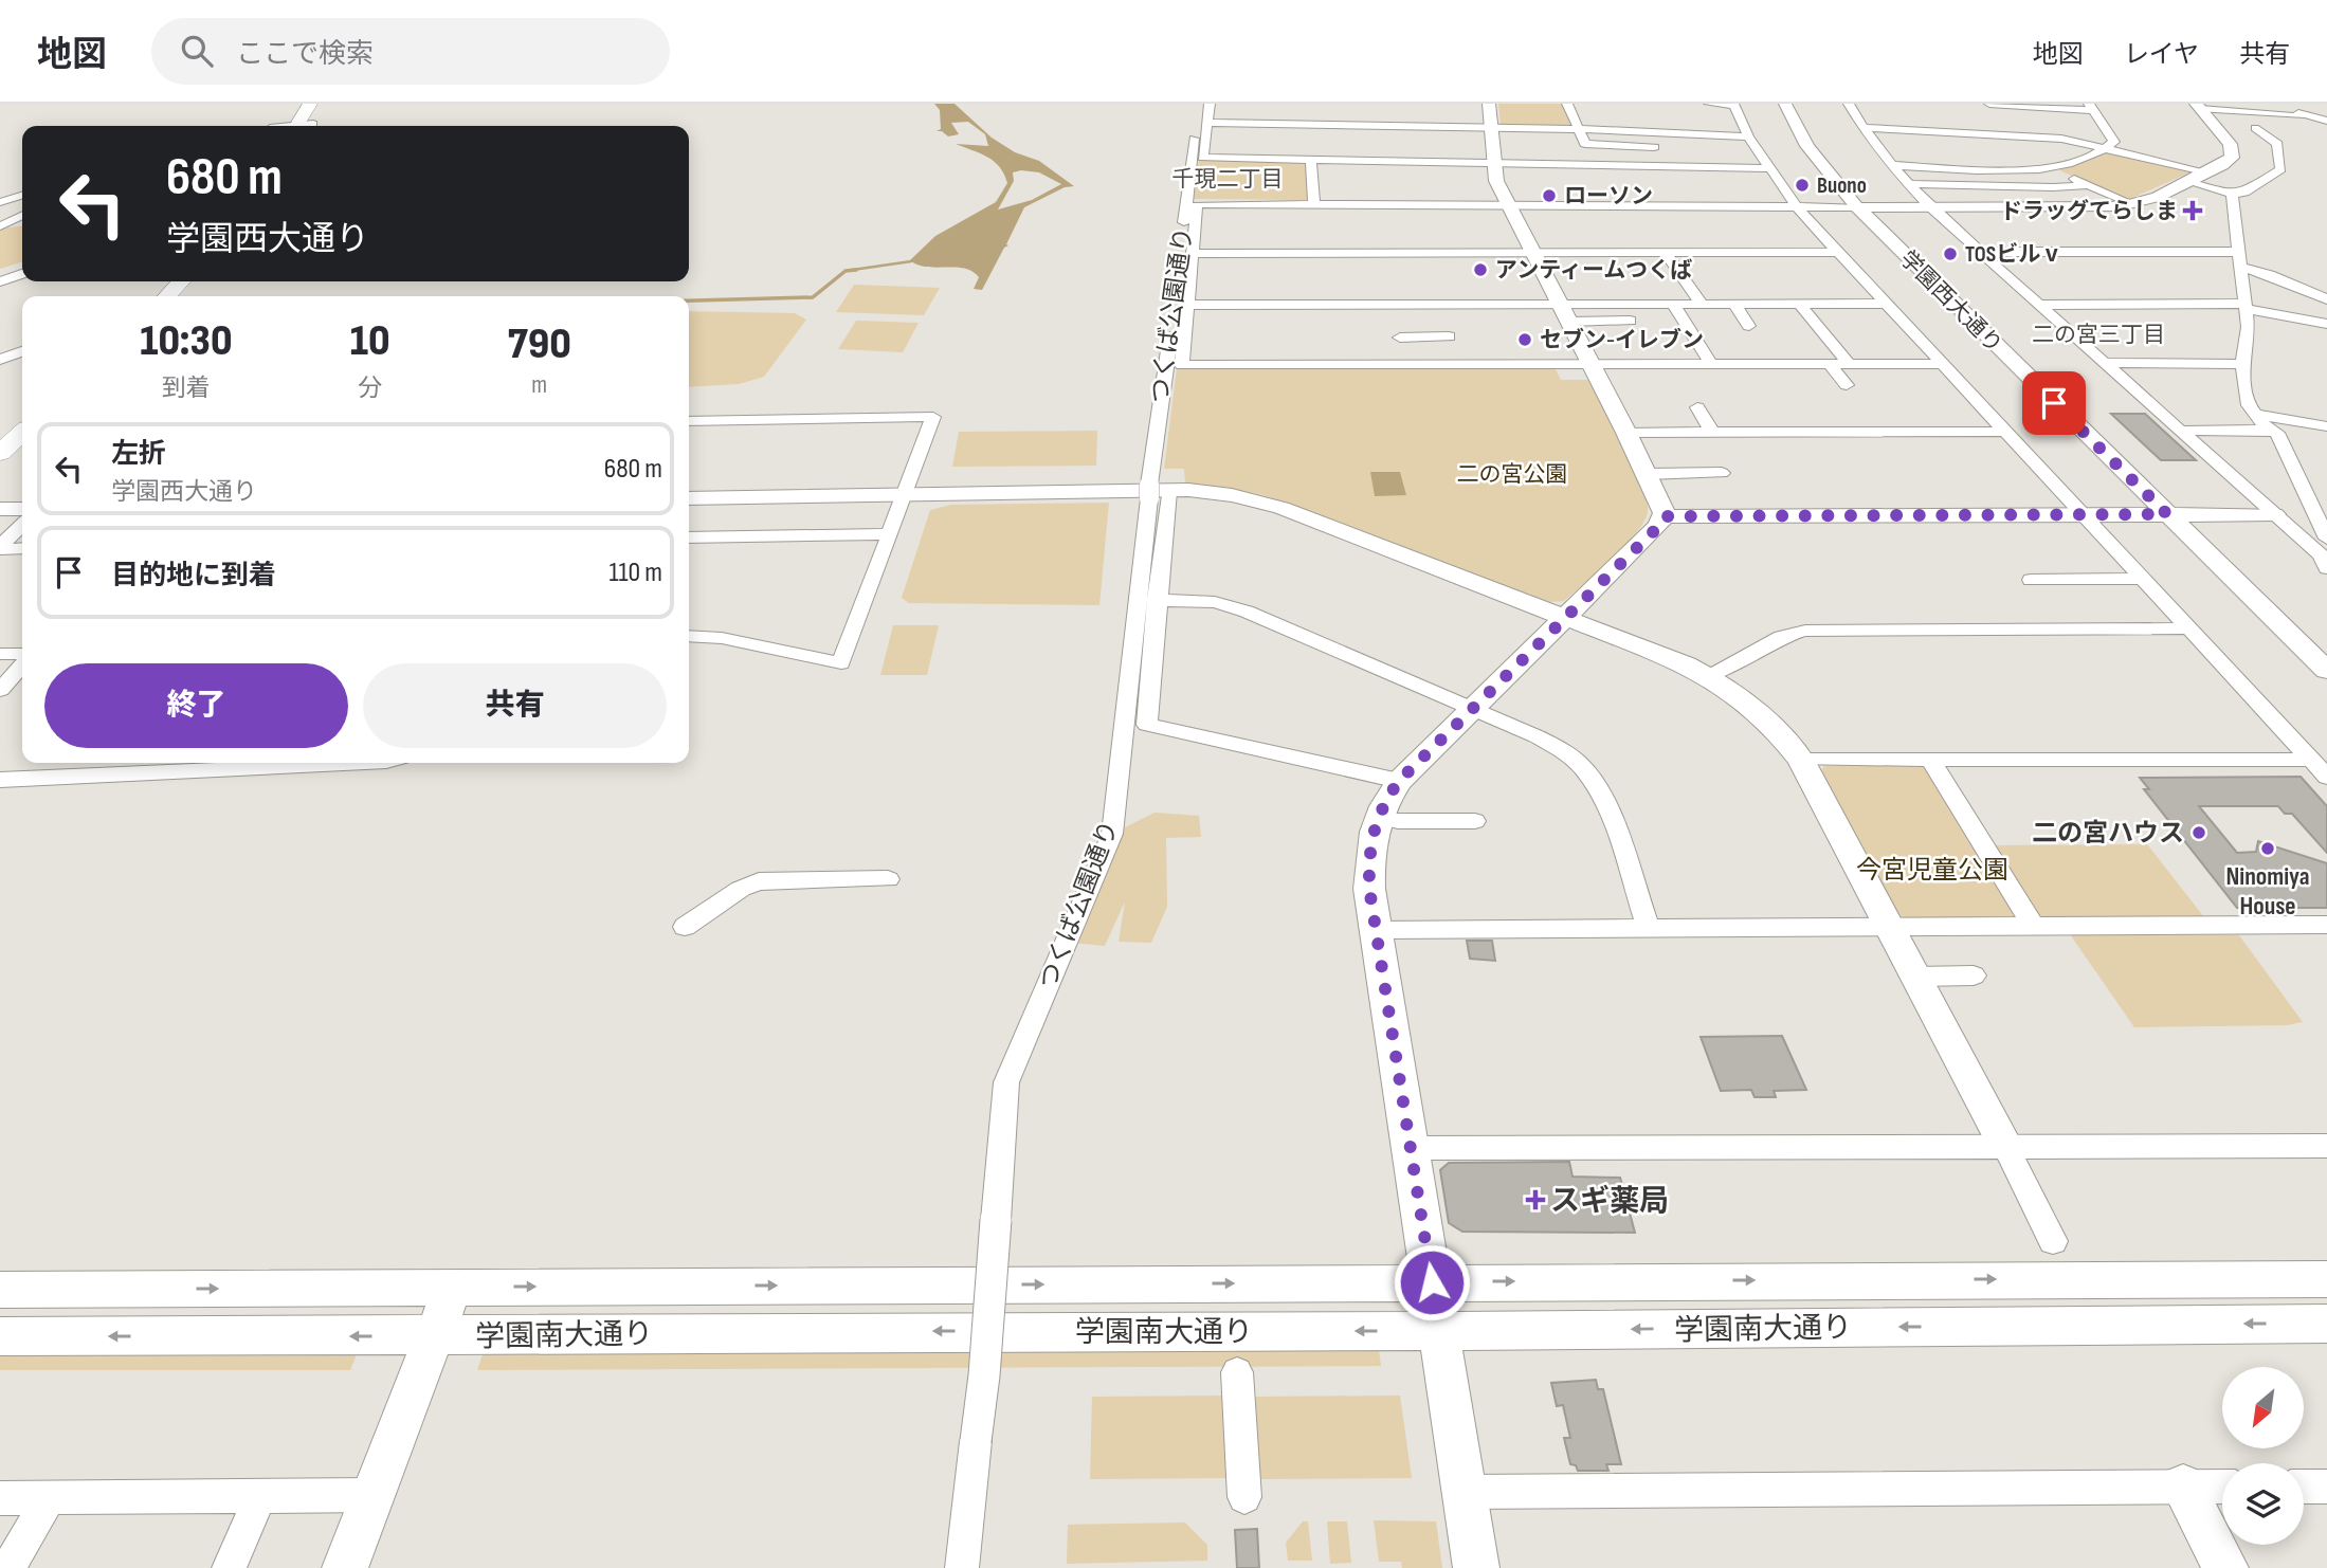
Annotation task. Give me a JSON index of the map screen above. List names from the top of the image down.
{
  "streets": {
    "street": ["学園西大通り", "つくば公園通り", "学園南大通り"]
  },
  "districts": ["千現二丁目", "二の宮三丁目"],
  "parks": ["二の宮公園", "今宮児童公園"],
  "places": {
    "other": [
      "Buono",
      "ローソン",
      "TOSビルⅴ",
      "アンティームつくば",
      "セブン-イレブン",
      "二の宮ハウス",
      "Ninomiya House"
    ],
    "health": ["ドラッグてらしま", "スギ薬局"]
  },
  "north": "bottom left",
  "page": {
    "header": "地図",
    "search": "ここで検索",
    "nav": ["地図", "レイヤ", "共有"],
    "turn": ["680 m", "学園西大通り"],
    "eta": [
      "10:30",
      "到着",
      "10",
      "分",
      "790",
      "m"
    ],
    "list": [
      {
        "name": "左折",
        "note": "学園西大通り",
        "value": "680 m"
      },
      {
        "name": "目的地に到着",
        "value": "110 m"
      }
    ],
    "buttons": ["終了", "共有"]
  }
}
